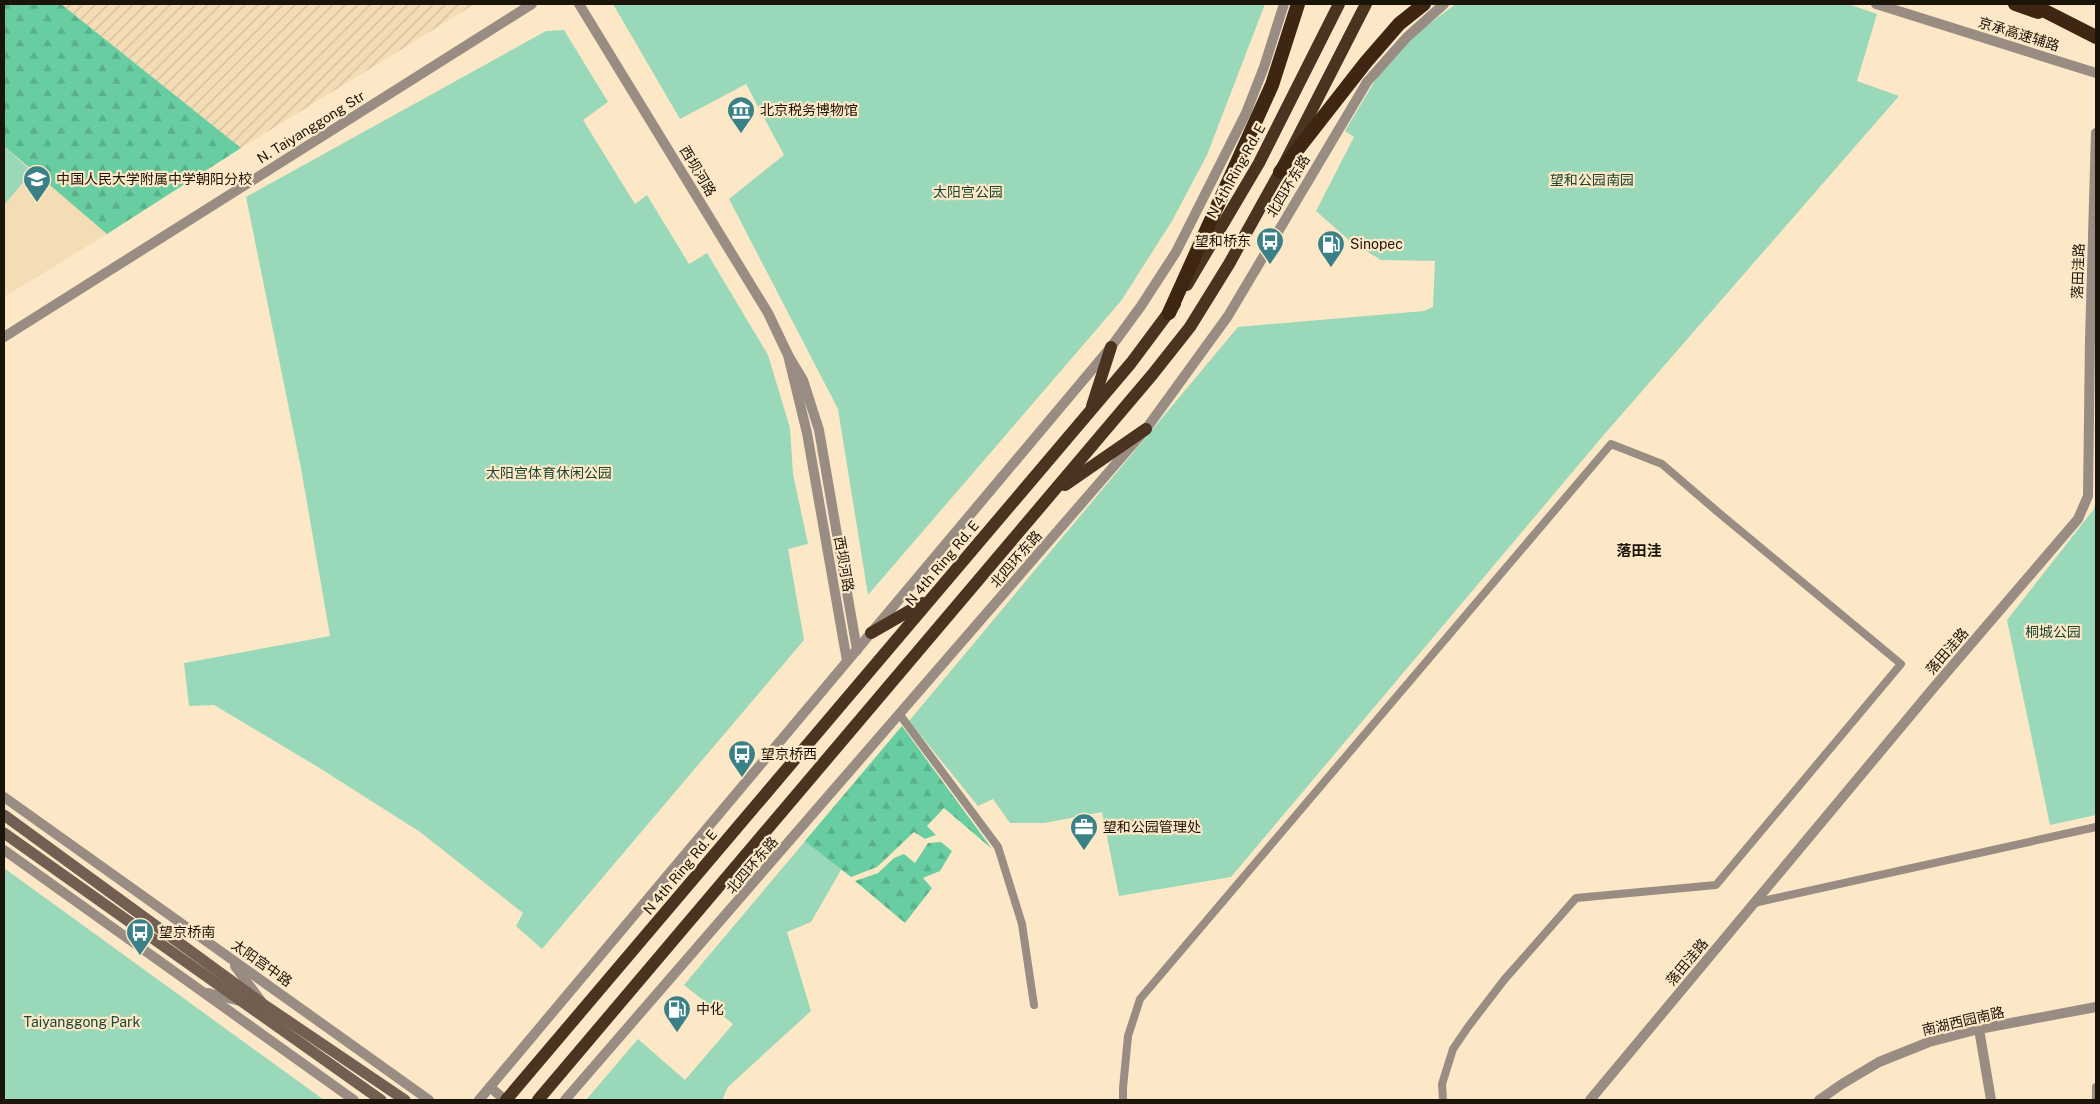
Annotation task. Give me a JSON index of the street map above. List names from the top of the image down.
{
  "streets": {
    "highway": ["N 4th Ring Rd. E"],
    "street": [
      "京承高速辅路",
      "N. Taiyanggong Str",
      "西坝河路",
      "北四环东路",
      "落田洼路",
      "太阳宫中路",
      "南湖西园南路"
    ]
  },
  "districts": ["落田洼"],
  "parks": [
    "望和公园南园",
    "太阳宫公园",
    "太阳宫体育休闲公园",
    "桐城公园",
    "Taiyanggong Park"
  ],
  "places": {
    "museum": ["北京税务博物馆"],
    "school or university": ["中国人民大学附属中学朝阳分校"],
    "bus stop": ["望和桥东", "望京桥西", "望京桥南"],
    "fuel station": ["Sinopec", "中化"],
    "office": ["望和公园管理处"]
  }
}
